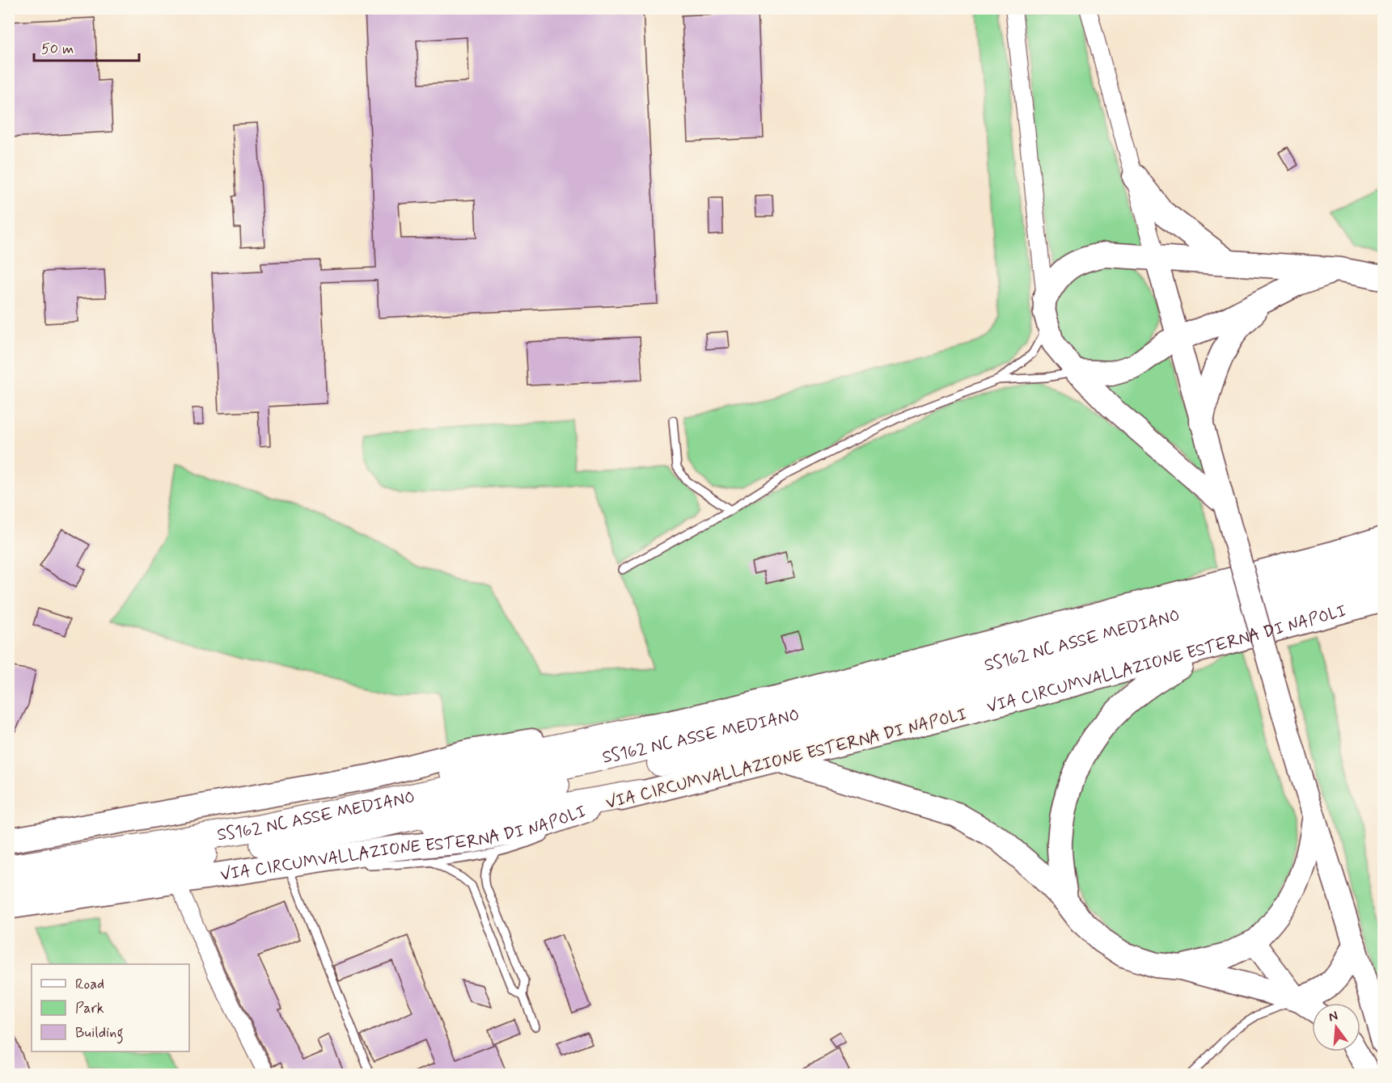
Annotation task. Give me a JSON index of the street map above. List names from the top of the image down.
{
  "streets": {
    "highway": ["SS162 NC ASSE MEDIANO"],
    "main road": ["VIA CIRCUMVALLAZIONE ESTERNA DI NAPOLI"]
  },
  "legend": ["Road", "Park", "Building"],
  "scale_bar": "50 m",
  "north": "top"
}
